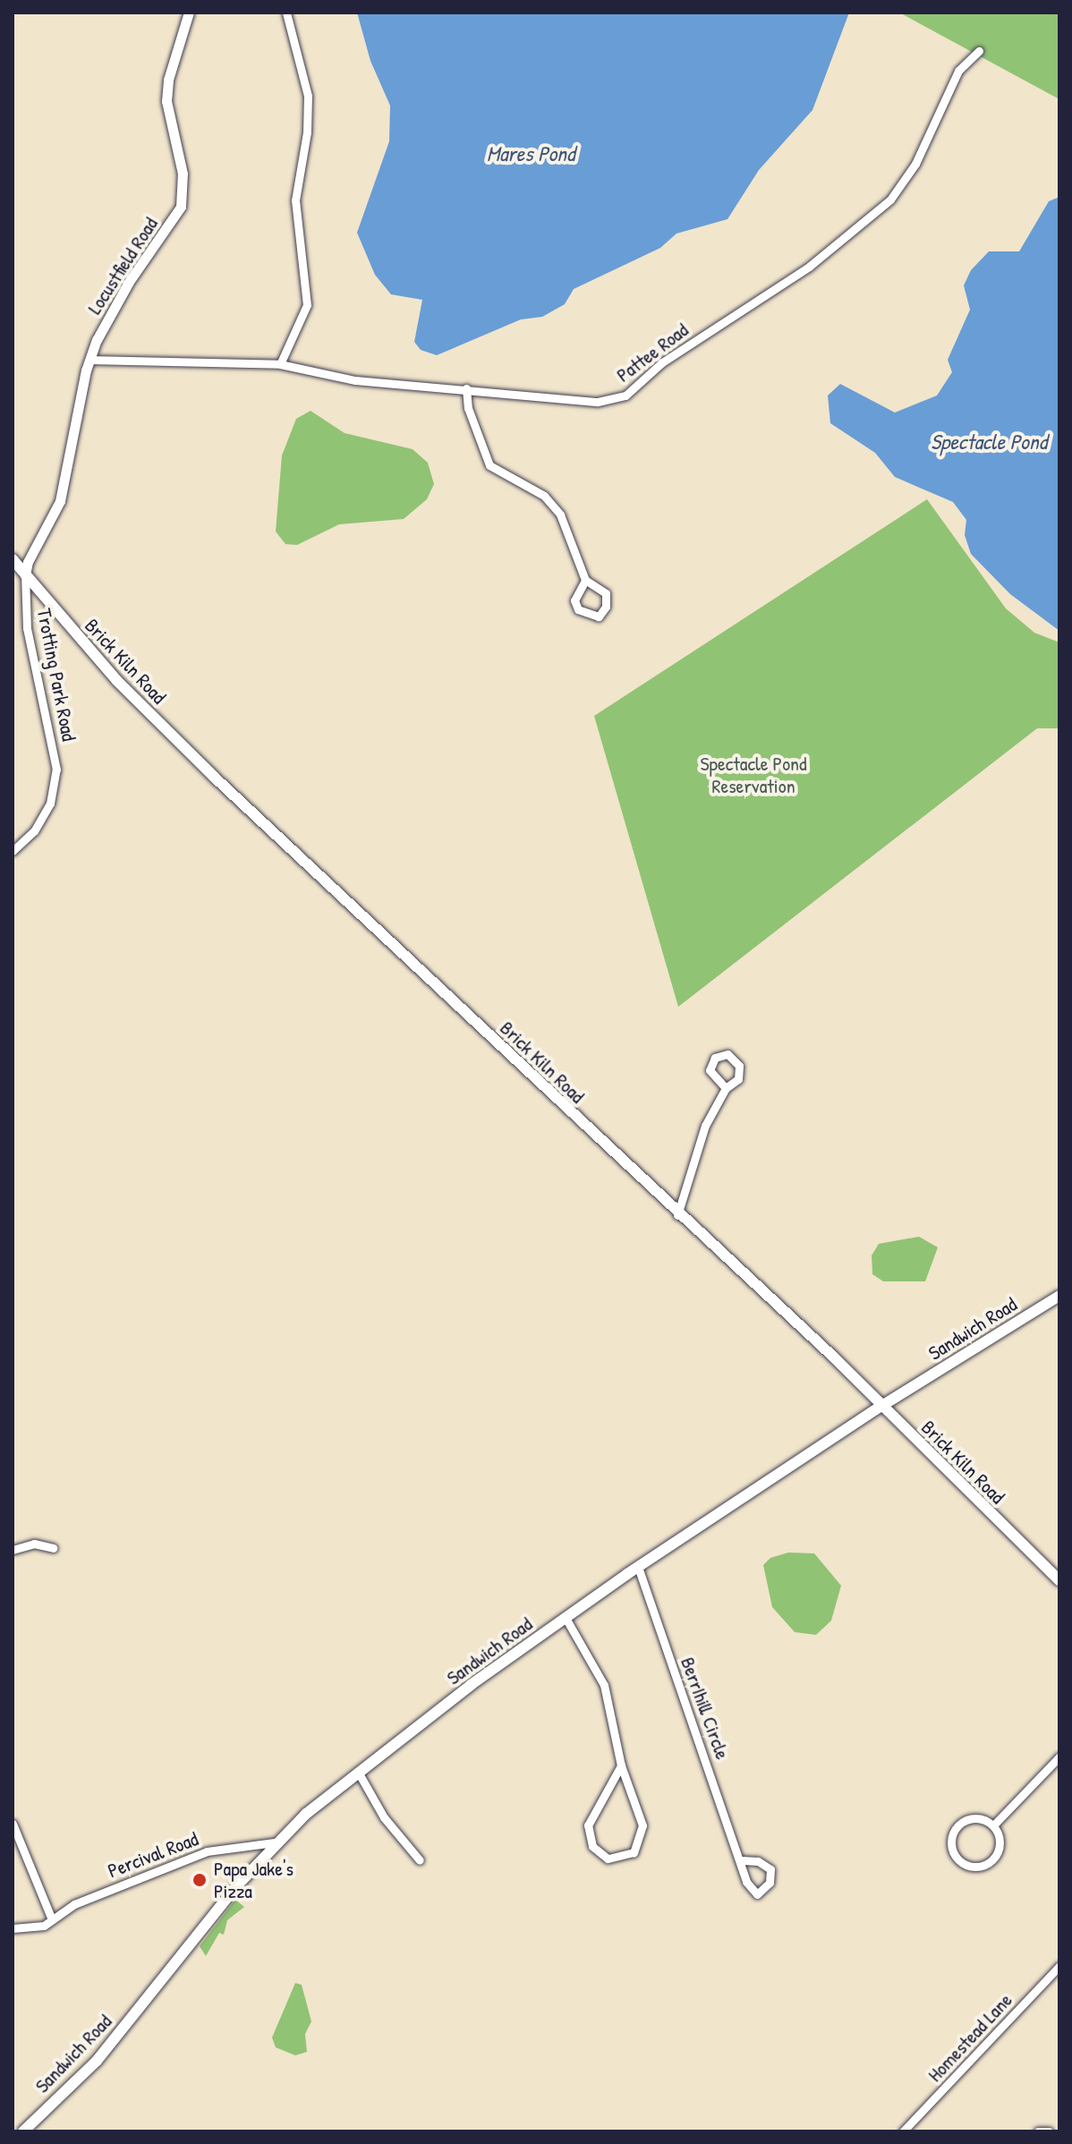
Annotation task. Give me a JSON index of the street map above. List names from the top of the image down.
{
  "streets": {
    "main road": ["Brick Kiln Road", "Sandwich Road"],
    "street": [
      "Locustfield Road",
      "Pattee Road",
      "Trotting Park Road",
      "BerrIhill Circle",
      "Percival Road",
      "Homestead Lane"
    ]
  },
  "crossings": [
    ["Locustfield Road", "Pattee Road"],
    ["Locustfield Road", "Brick Kiln Road"],
    ["Locustfield Road", "Trotting Park Road"],
    ["Brick Kiln Road", "Trotting Park Road"],
    ["Brick Kiln Road", "Sandwich Road"],
    ["Sandwich Road", "BerrIhill Circle"],
    ["Sandwich Road", "Percival Road"]
  ],
  "water": ["Mares Pond", "Spectacle Pond"],
  "parks": ["Spectacle Pond Reservation"],
  "places": ["Papa Jake's Pizza"]
}
